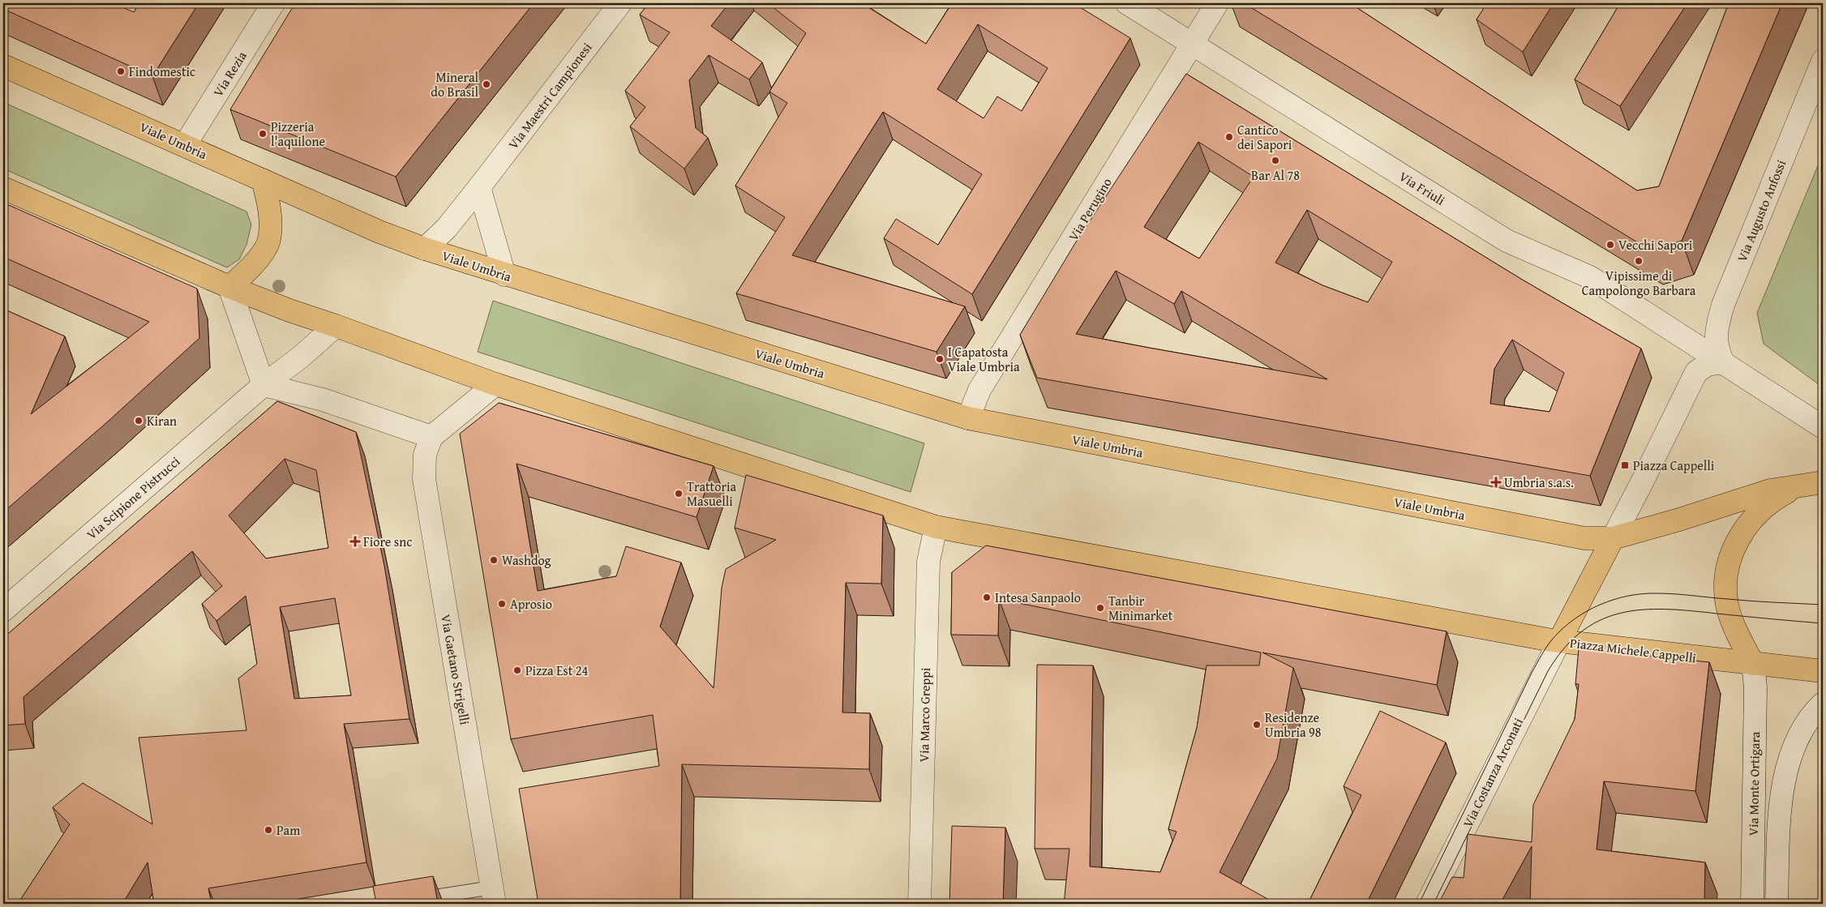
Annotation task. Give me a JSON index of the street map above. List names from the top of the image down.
{
  "streets": {
    "main road": ["Viale Umbria", "Piazza Michele Cappelli"],
    "street": [
      "Via Rezia",
      "Via Maestri Campionesi",
      "Via Friuli",
      "Via Perugino",
      "Via Augusto Anfossi",
      "Via Scipione Pistrucci",
      "Via Gaetano Strigelli",
      "Via Marco Greppi",
      "Via Costanza Arconati",
      "Via Monte Ortigara"
    ]
  },
  "crossings": [
    ["Via Rezia", "Viale Umbria"],
    ["Via Maestri Campionesi", "Viale Umbria"],
    ["Viale Umbria", "Via Perugino"],
    ["Viale Umbria", "Piazza Michele Cappelli"],
    ["Via Friuli", "Via Perugino"],
    ["Via Friuli", "Via Augusto Anfossi"],
    ["Via Friuli", "Piazza Michele Cappelli"],
    ["Via Augusto Anfossi", "Piazza Michele Cappelli"],
    ["Piazza Michele Cappelli", "Via Costanza Arconati"],
    ["Piazza Michele Cappelli", "Via Monte Ortigara"]
  ],
  "places": {
    "other": [
      "Findomestic",
      "Mineral do Brasil",
      "Pizzeria l'aquilone",
      "Cantico dei Sapori",
      "Bar Al 78",
      "Vecchi Sapori",
      "Vipissime di Campolongo Barbara",
      "I Capatosta Viale Umbria",
      "Kiran",
      "Trattoria Masuelli",
      "Washdog",
      "Intesa Sanpaolo",
      "Aprosio",
      "Tanbir Minimarket",
      "Pizza Est 24",
      "Residenze Umbria 98",
      "Pam"
    ],
    "transit": ["Piazza Cappelli"],
    "health": ["Umbria s.a.s.", "Fiore snc"]
  }
}
